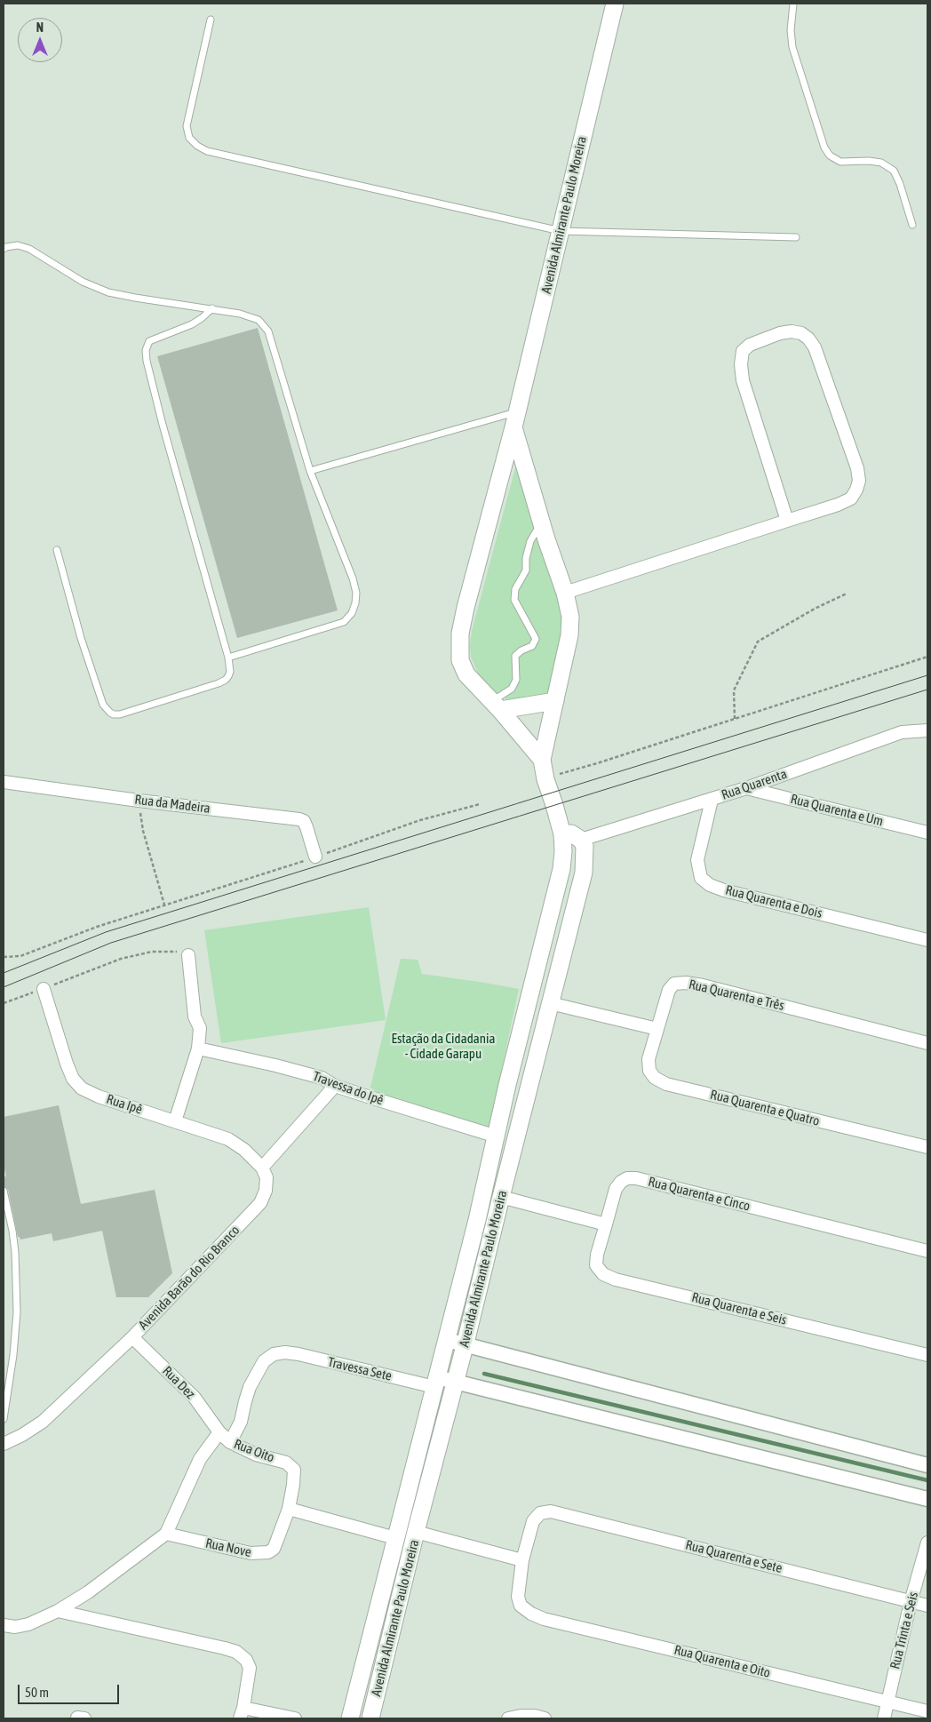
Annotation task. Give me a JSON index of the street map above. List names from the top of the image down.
{
  "streets": {
    "main road": ["Avenida Almirante Paulo Moreira"],
    "street": [
      "Rua Quarenta",
      "Rua da Madeira",
      "Rua Quarenta e Um",
      "Rua Quarenta e Dois",
      "Rua Quarenta e Três",
      "Travessa do Ipê",
      "Rua Ipê",
      "Rua Quarenta e Quatro",
      "Rua Quarenta e Cinco",
      "Avenida Barão do Rio Branco",
      "Rua Quarenta e Seis",
      "Travessa Sete",
      "Rua Dez",
      "Rua Oito",
      "Rua Nove",
      "Rua Quarenta e Sete",
      "Rua Trinta e Seis",
      "Rua Quarenta e Oito"
    ]
  },
  "crossings": [
    ["Avenida Almirante Paulo Moreira", "Rua Quarenta"],
    ["Avenida Almirante Paulo Moreira", "Travessa do Ipê"],
    ["Avenida Almirante Paulo Moreira", "Travessa Sete"],
    ["Rua Quarenta", "Rua Quarenta e Um"],
    ["Rua Quarenta", "Rua Quarenta e Dois"],
    ["Rua Quarenta e Três", "Rua Quarenta e Quatro"],
    ["Rua Ipê", "Avenida Barão do Rio Branco"],
    ["Rua Quarenta e Cinco", "Rua Quarenta e Seis"],
    ["Avenida Barão do Rio Branco", "Rua Dez"],
    ["Travessa Sete", "Rua Oito"],
    ["Rua Dez", "Rua Oito"],
    ["Rua Oito", "Rua Nove"],
    ["Rua Quarenta e Sete", "Rua Trinta e Seis"],
    ["Rua Quarenta e Sete", "Rua Quarenta e Oito"],
    ["Rua Trinta e Seis", "Rua Quarenta e Oito"]
  ],
  "parks": ["Estação da Cidadania - Cidade Garapu"],
  "scale_bar": "50 m",
  "north": "top"
}
